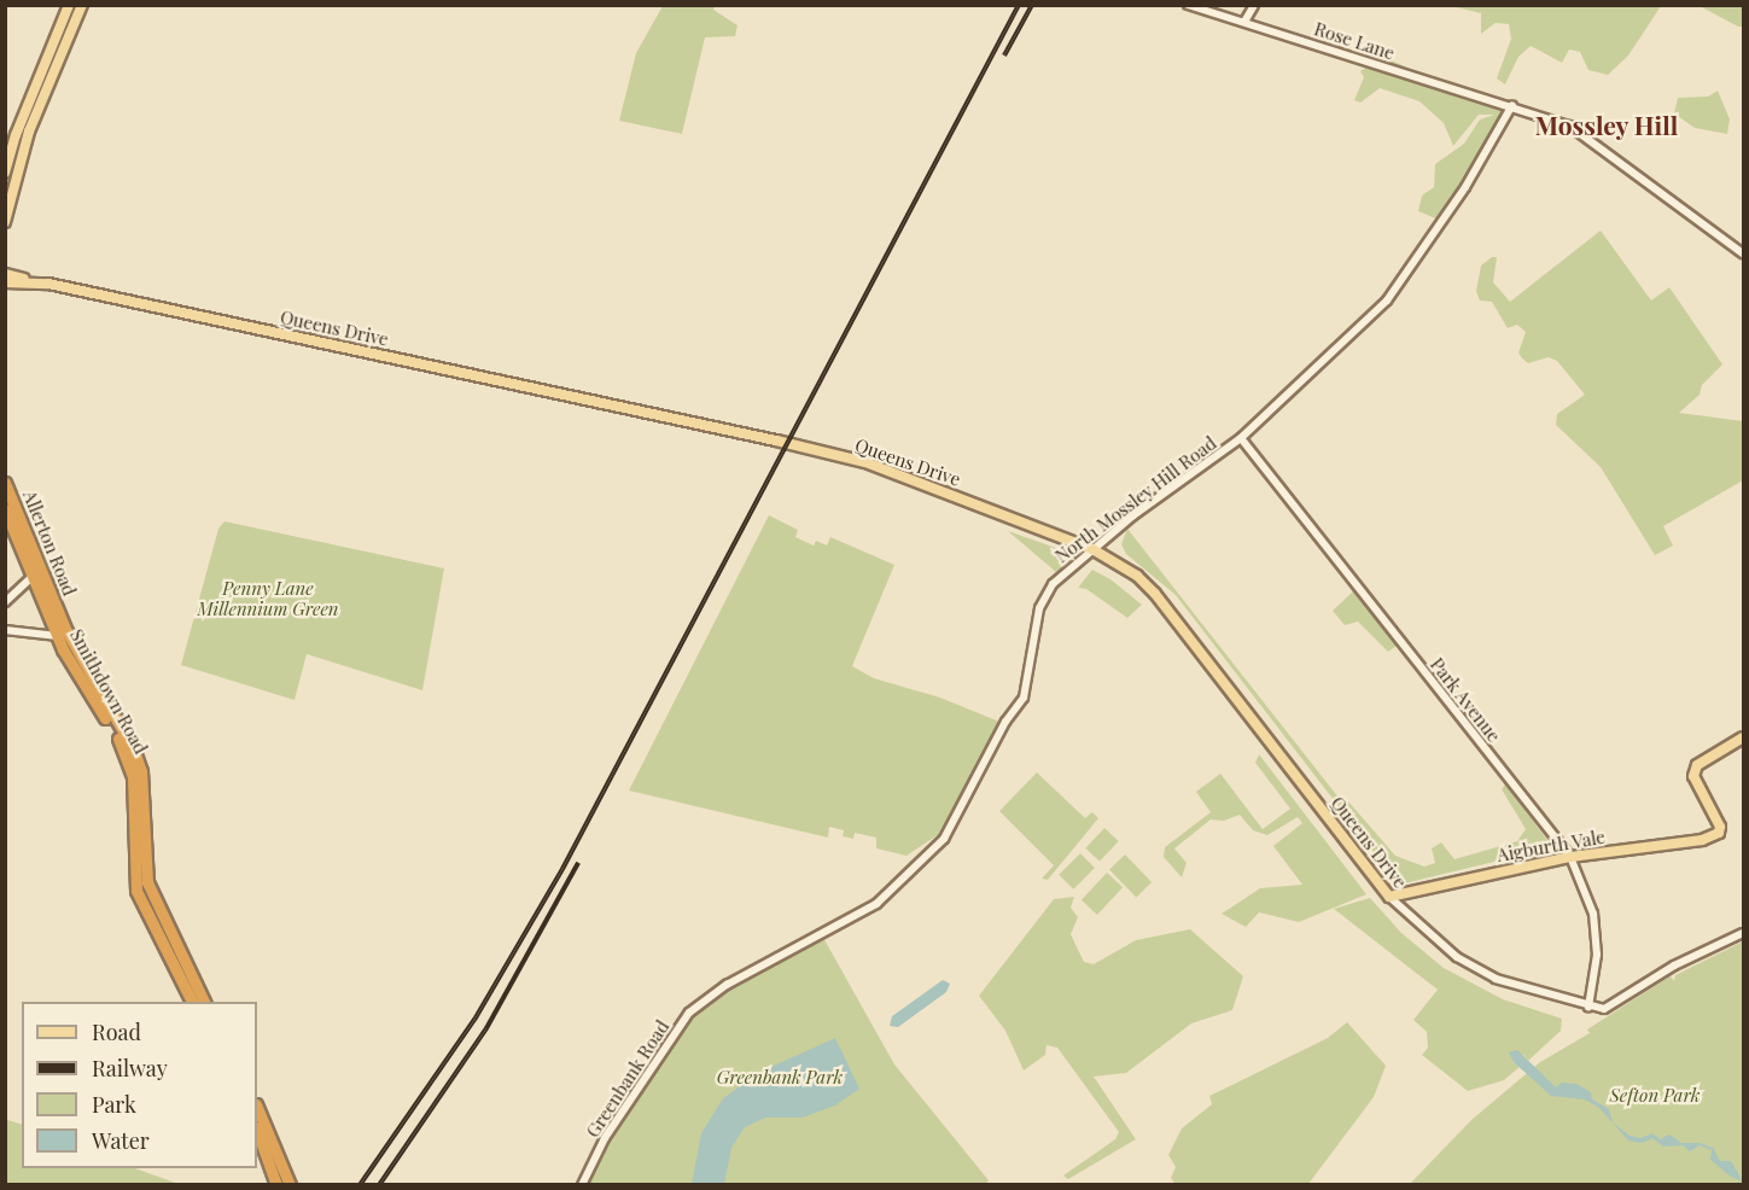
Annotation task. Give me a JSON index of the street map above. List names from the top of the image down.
{
  "streets": {
    "highway": ["Allerton Road", "Smithdown Road"],
    "main road": ["Queens Drive", "Aigburth Vale"],
    "street": [
      "Rose Lane",
      "North Mossley Hill Road",
      "Park Avenue",
      "Greenbank Road"
    ]
  },
  "crossings": [
    ["Rose Lane", "North Mossley Hill Road"],
    ["Queens Drive", "North Mossley Hill Road"],
    ["Queens Drive", "Park Avenue"],
    ["Queens Drive", "Aigburth Vale"],
    ["North Mossley Hill Road", "Park Avenue"],
    ["North Mossley Hill Road", "Greenbank Road"],
    ["Allerton Road", "Smithdown Road"],
    ["Park Avenue", "Aigburth Vale"]
  ],
  "districts": ["Mossley Hill"],
  "parks": ["Penny Lane Millennium Green", "Greenbank Park", "Sefton Park"],
  "legend": [
    "Road",
    "Railway",
    "Park",
    "Water"
  ]
}
